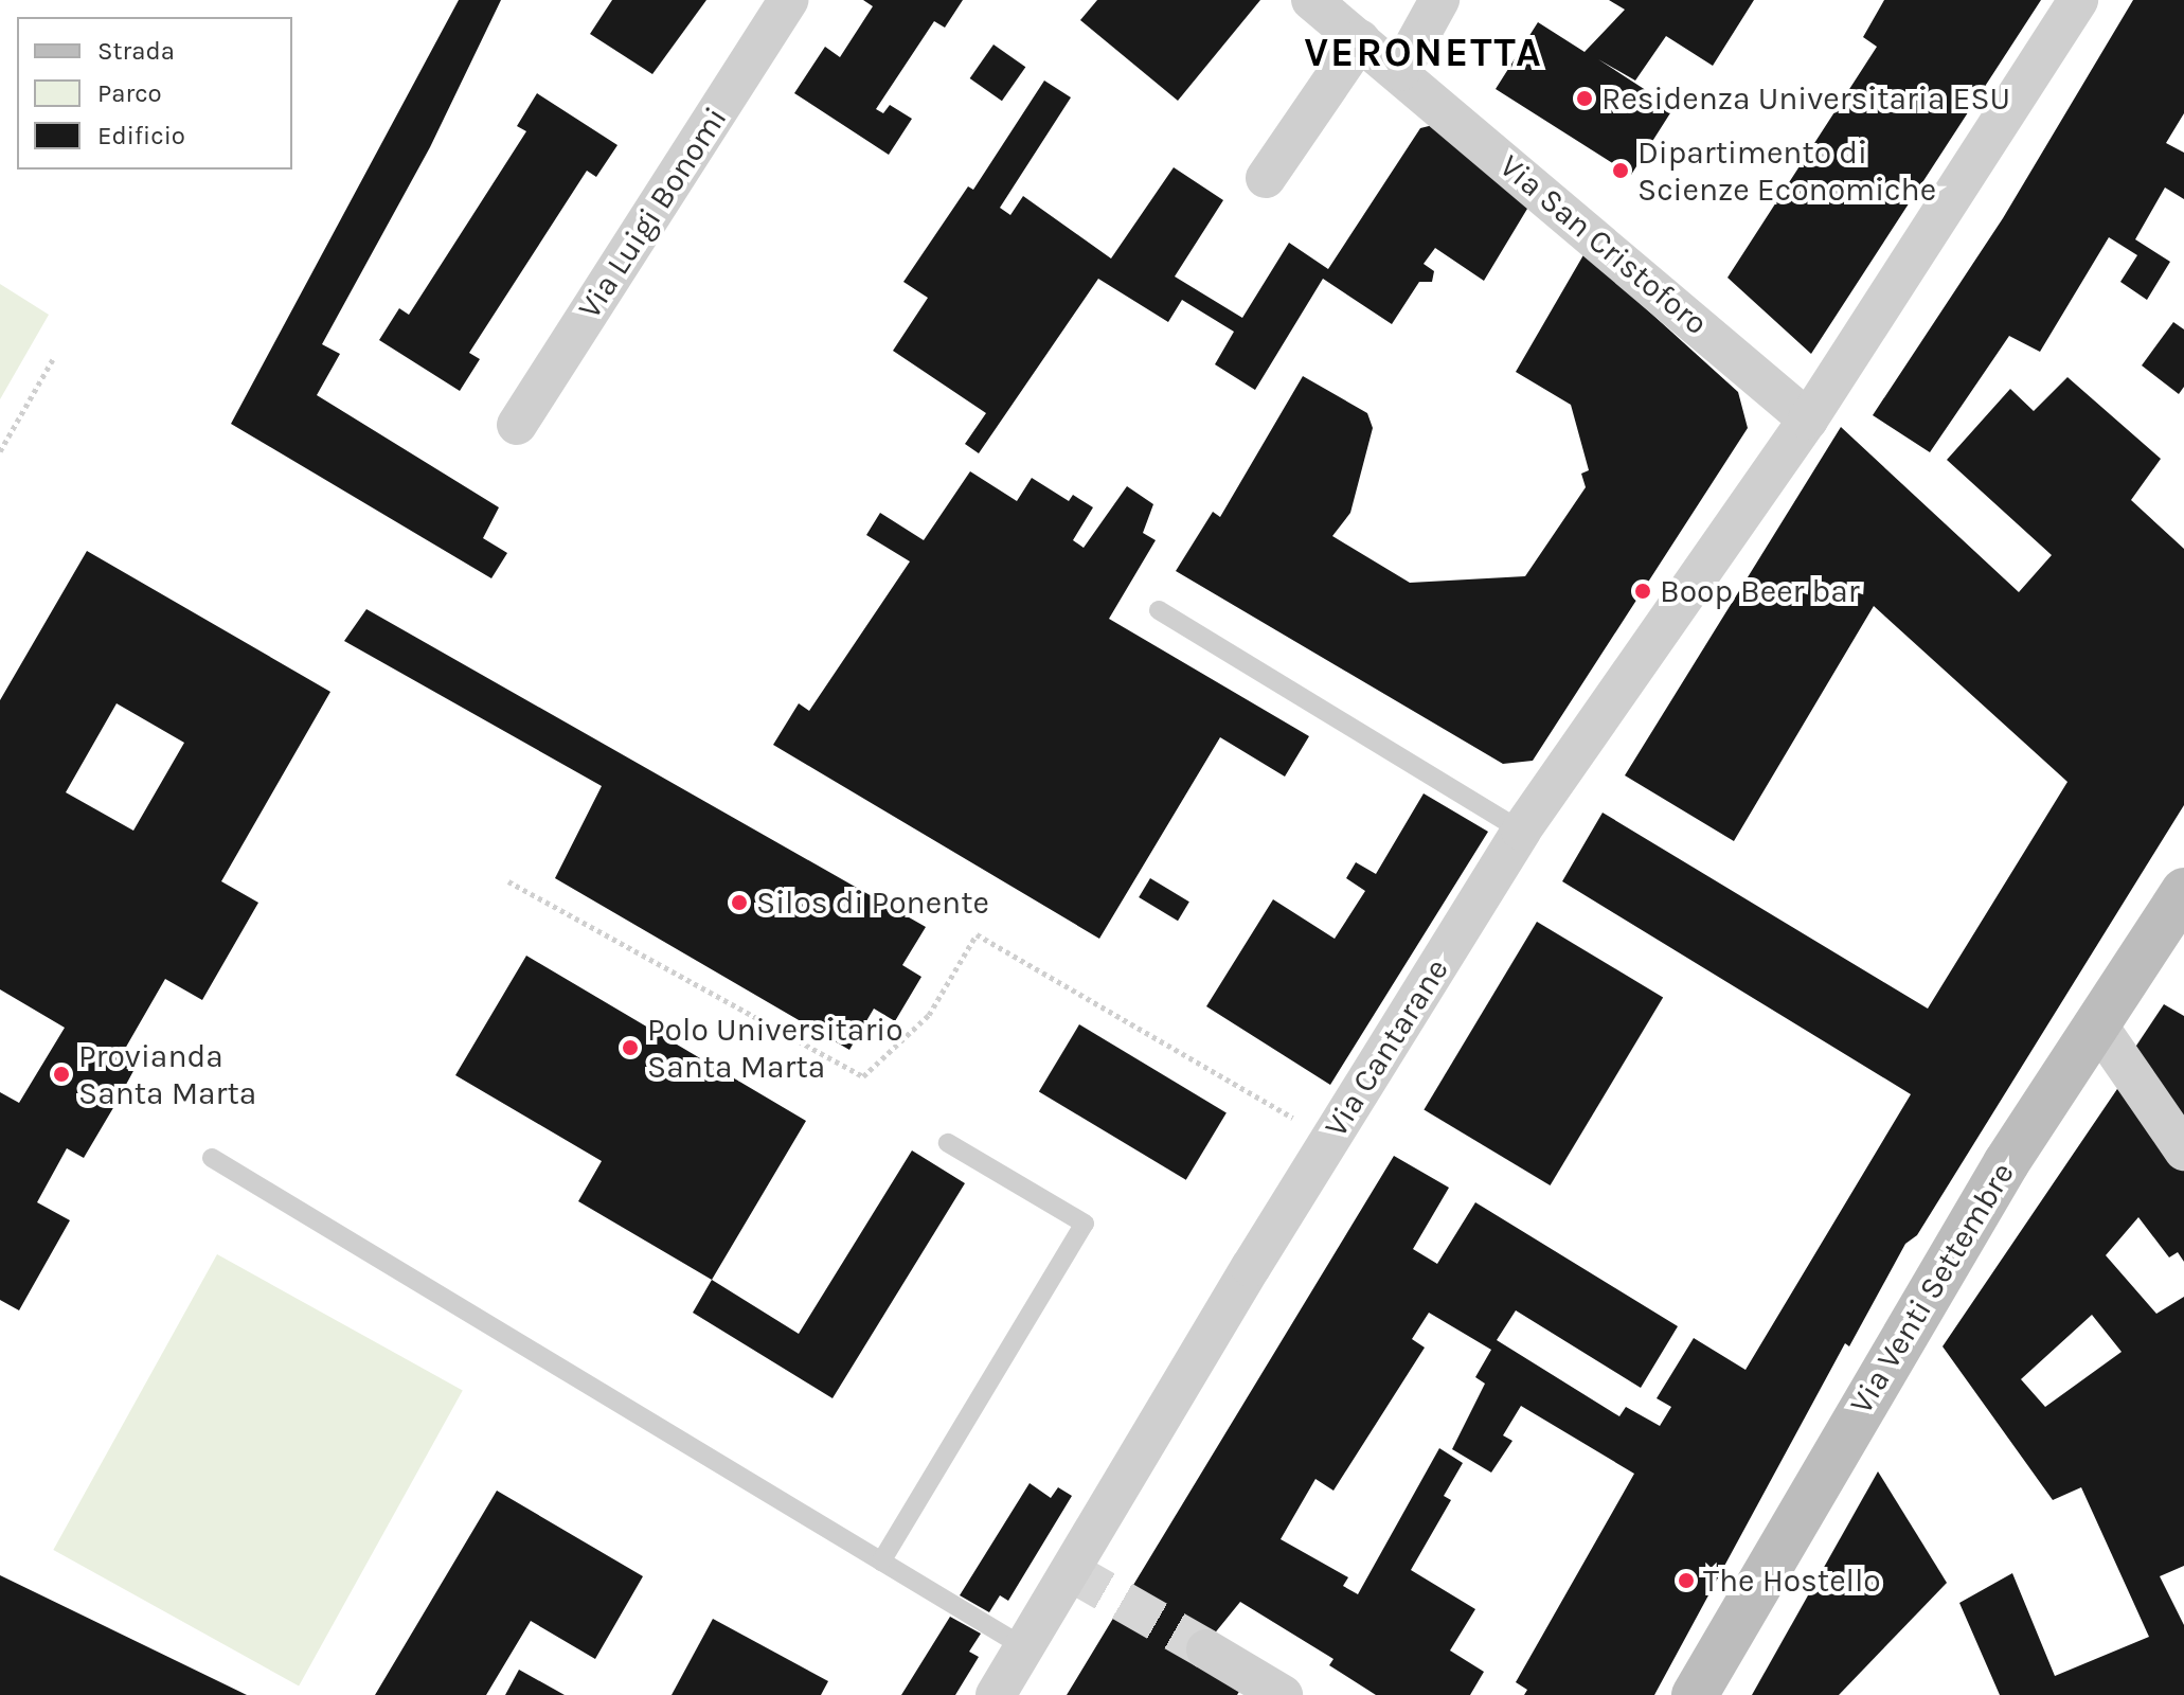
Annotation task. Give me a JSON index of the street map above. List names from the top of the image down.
{
  "streets": {
    "street": [
      "Via Luigi Bonomi",
      "Via San Cristoforo",
      "Via Cantarane",
      "Via Venti Settembre"
    ]
  },
  "crossings": [
    ["Via San Cristoforo", "Via Cantarane"]
  ],
  "districts": ["VERONETTA"],
  "places": [
    "Residenza Universitaria ESU",
    "Dipartimento di Scienze Economiche",
    "Boop Beer bar",
    "Silos di Ponente",
    "Polo Universitario Santa Marta",
    "Provianda Santa Marta",
    "The Hostello"
  ],
  "legend": ["Strada", "Parco", "Edificio"]
}
